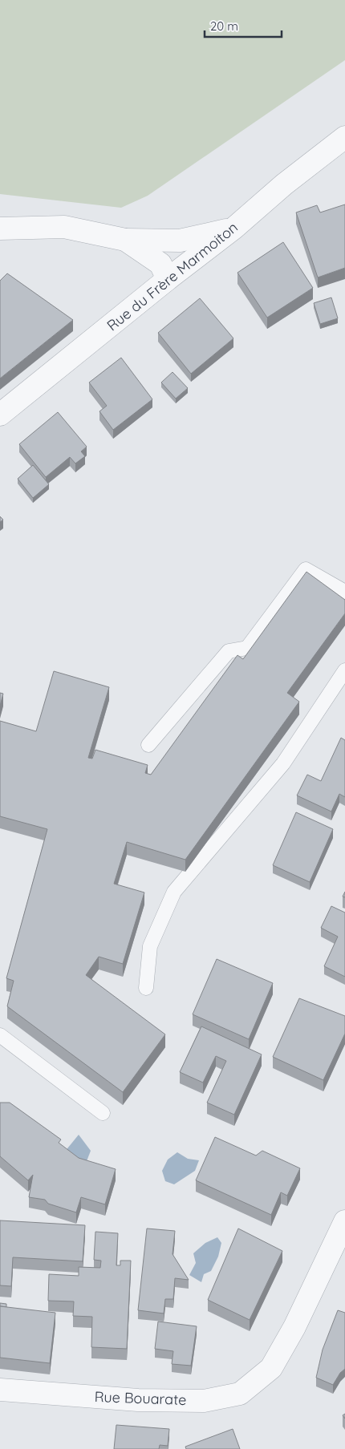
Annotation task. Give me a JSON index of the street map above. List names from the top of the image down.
{
  "streets": {
    "street": ["Rue du Frère Marmoiton", "Rue Bouarate"]
  },
  "scale_bar": "20 m"
}
